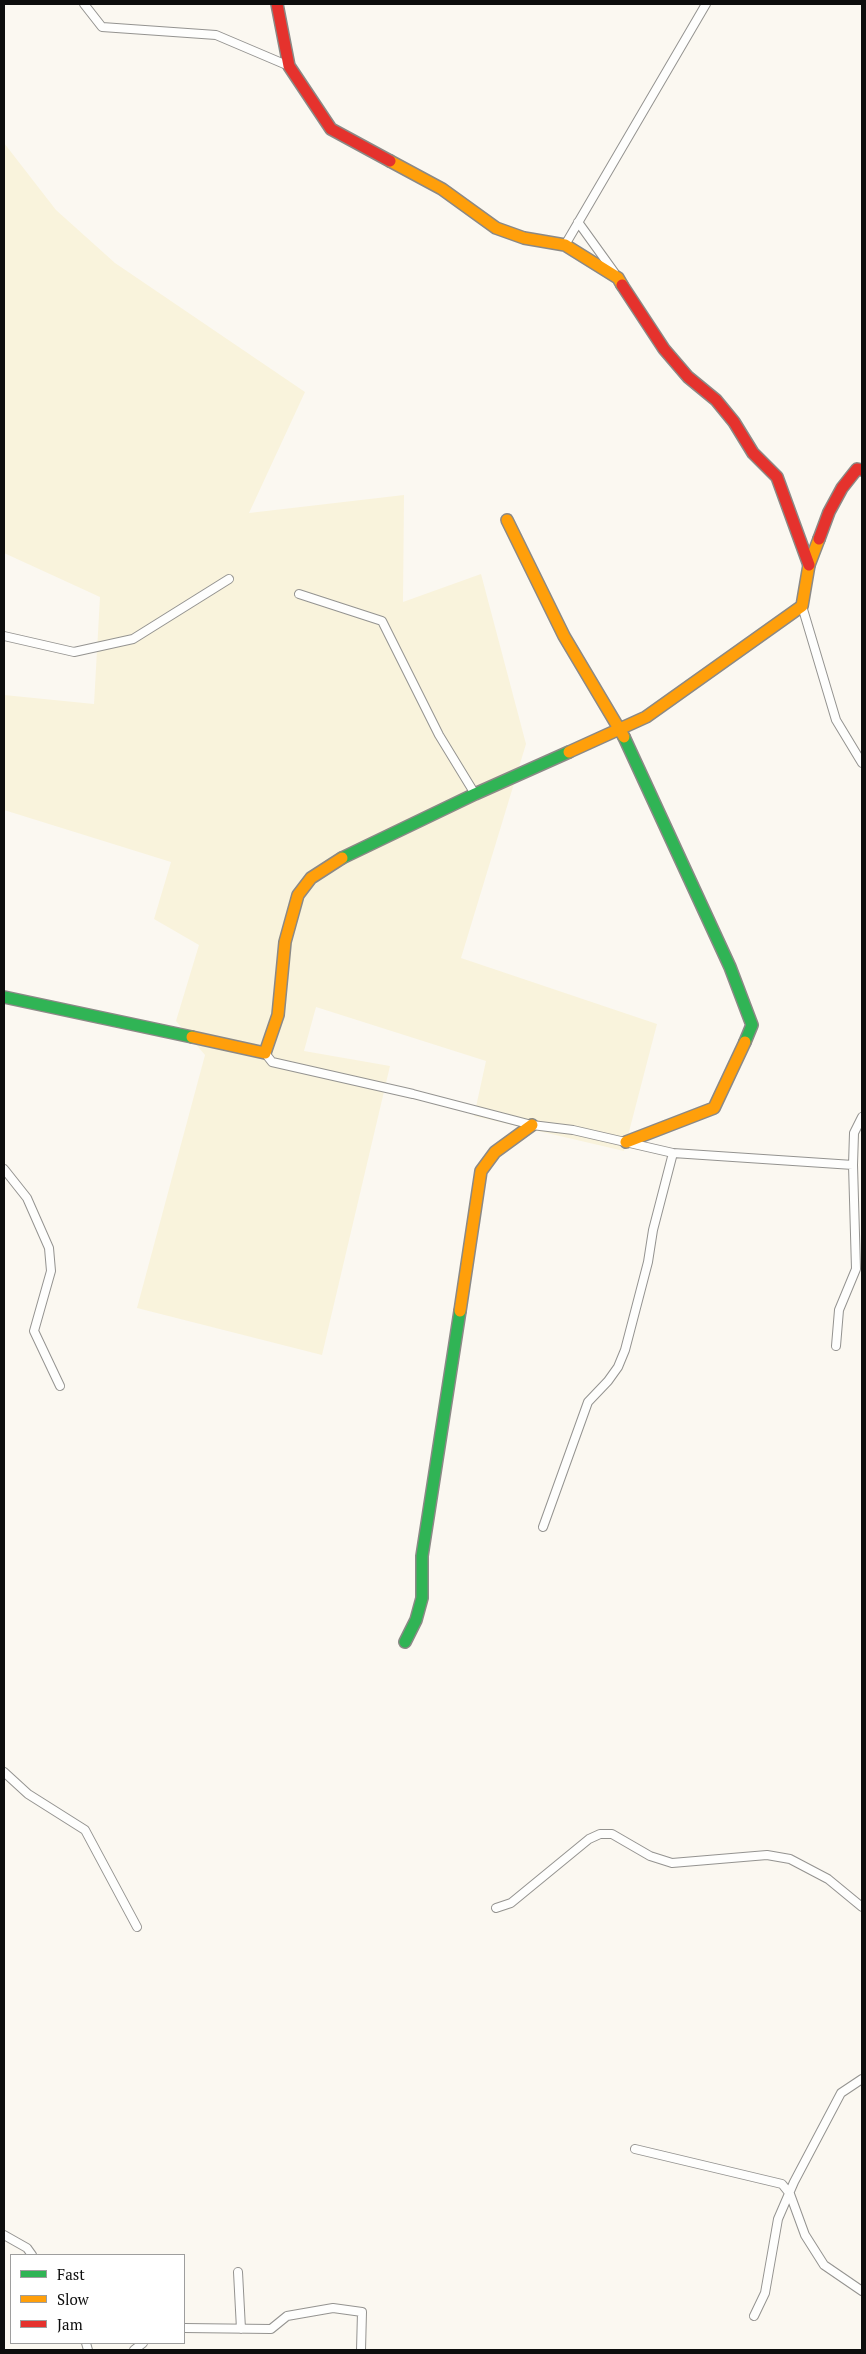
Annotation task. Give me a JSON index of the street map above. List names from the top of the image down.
{
  "legend": ["Fast", "Slow", "Jam"]
}
